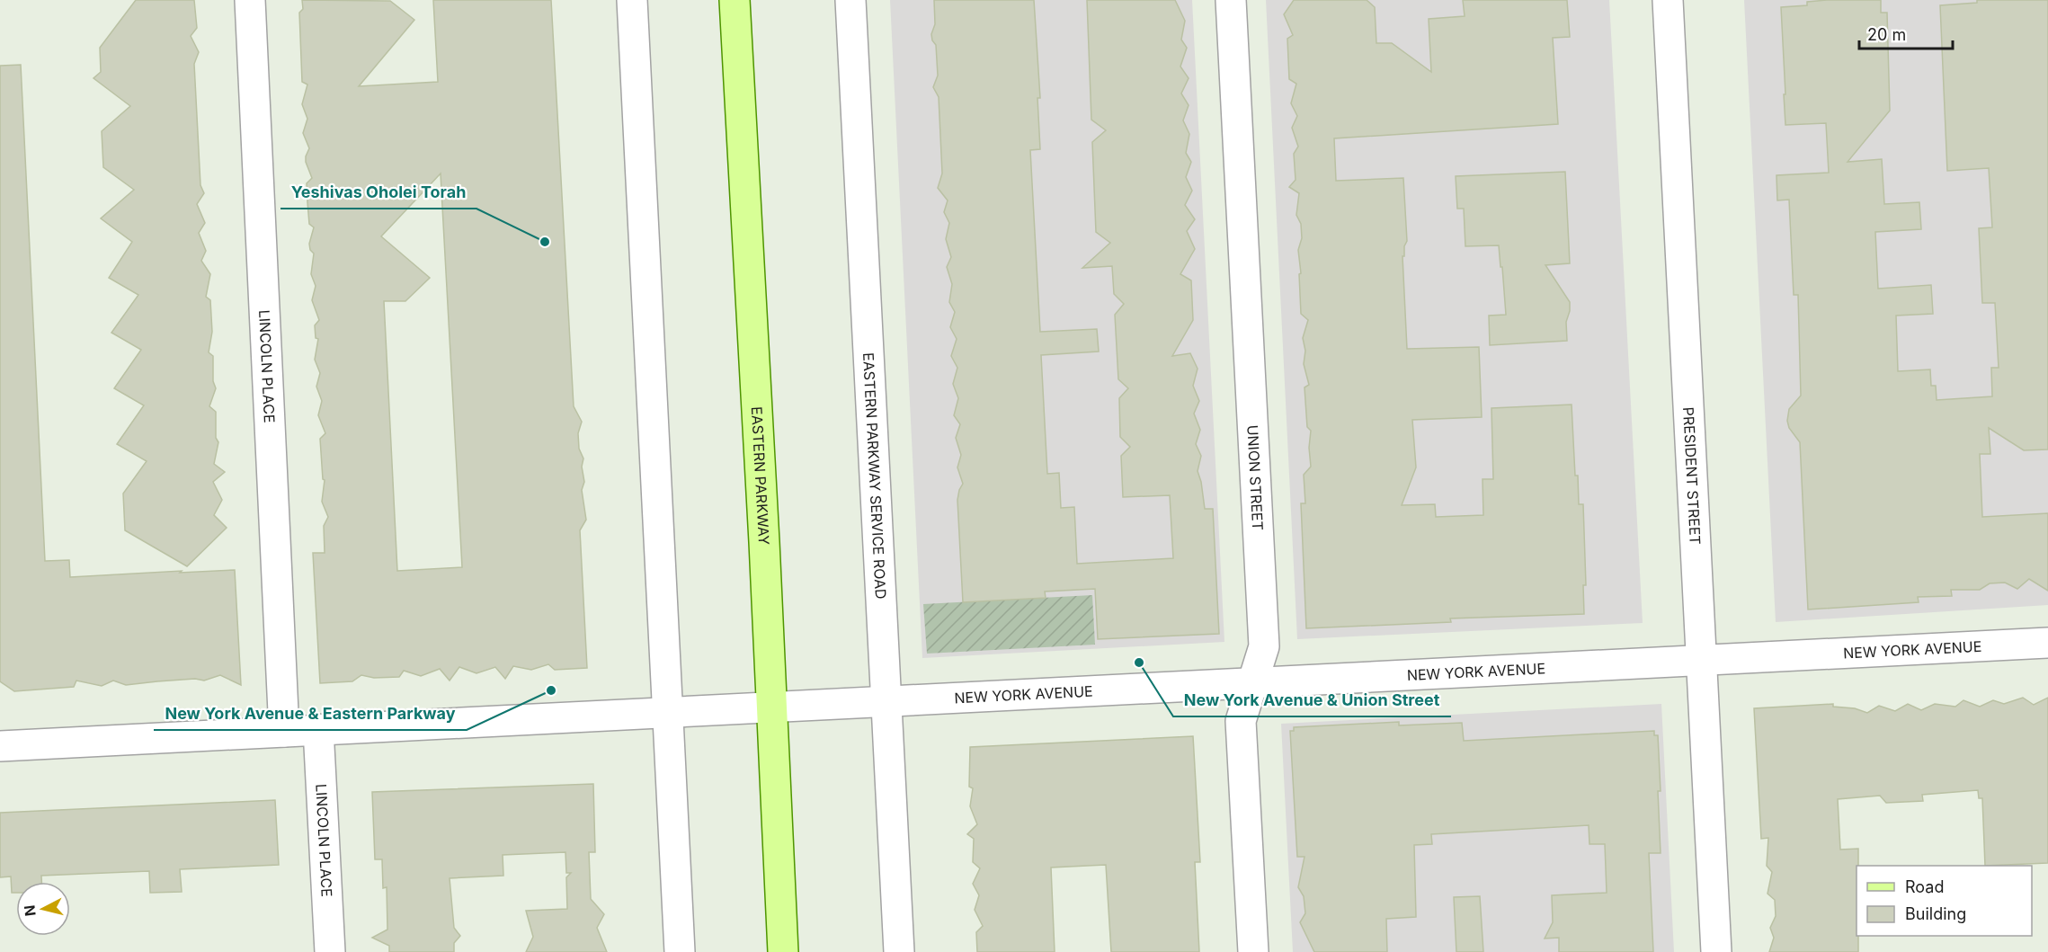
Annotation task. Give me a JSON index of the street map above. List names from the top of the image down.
{
  "streets": {
    "main road": ["EASTERN PARKWAY"],
    "street": [
      "LINCOLN PLACE",
      "PRESIDENT STREET",
      "EASTERN PARKWAY SERVICE ROAD",
      "UNION STREET",
      "NEW YORK AVENUE"
    ]
  },
  "crossings": [
    ["LINCOLN PLACE", "NEW YORK AVENUE"],
    ["EASTERN PARKWAY", "NEW YORK AVENUE"],
    ["PRESIDENT STREET", "NEW YORK AVENUE"],
    ["EASTERN PARKWAY SERVICE ROAD", "NEW YORK AVENUE"],
    ["UNION STREET", "NEW YORK AVENUE"]
  ],
  "places": ["Yeshivas Oholei Torah", "New York Avenue & Union Street", "New York Avenue & Eastern Parkway"],
  "legend": ["Road", "Building"],
  "scale_bar": "20 m",
  "north": "left"
}
